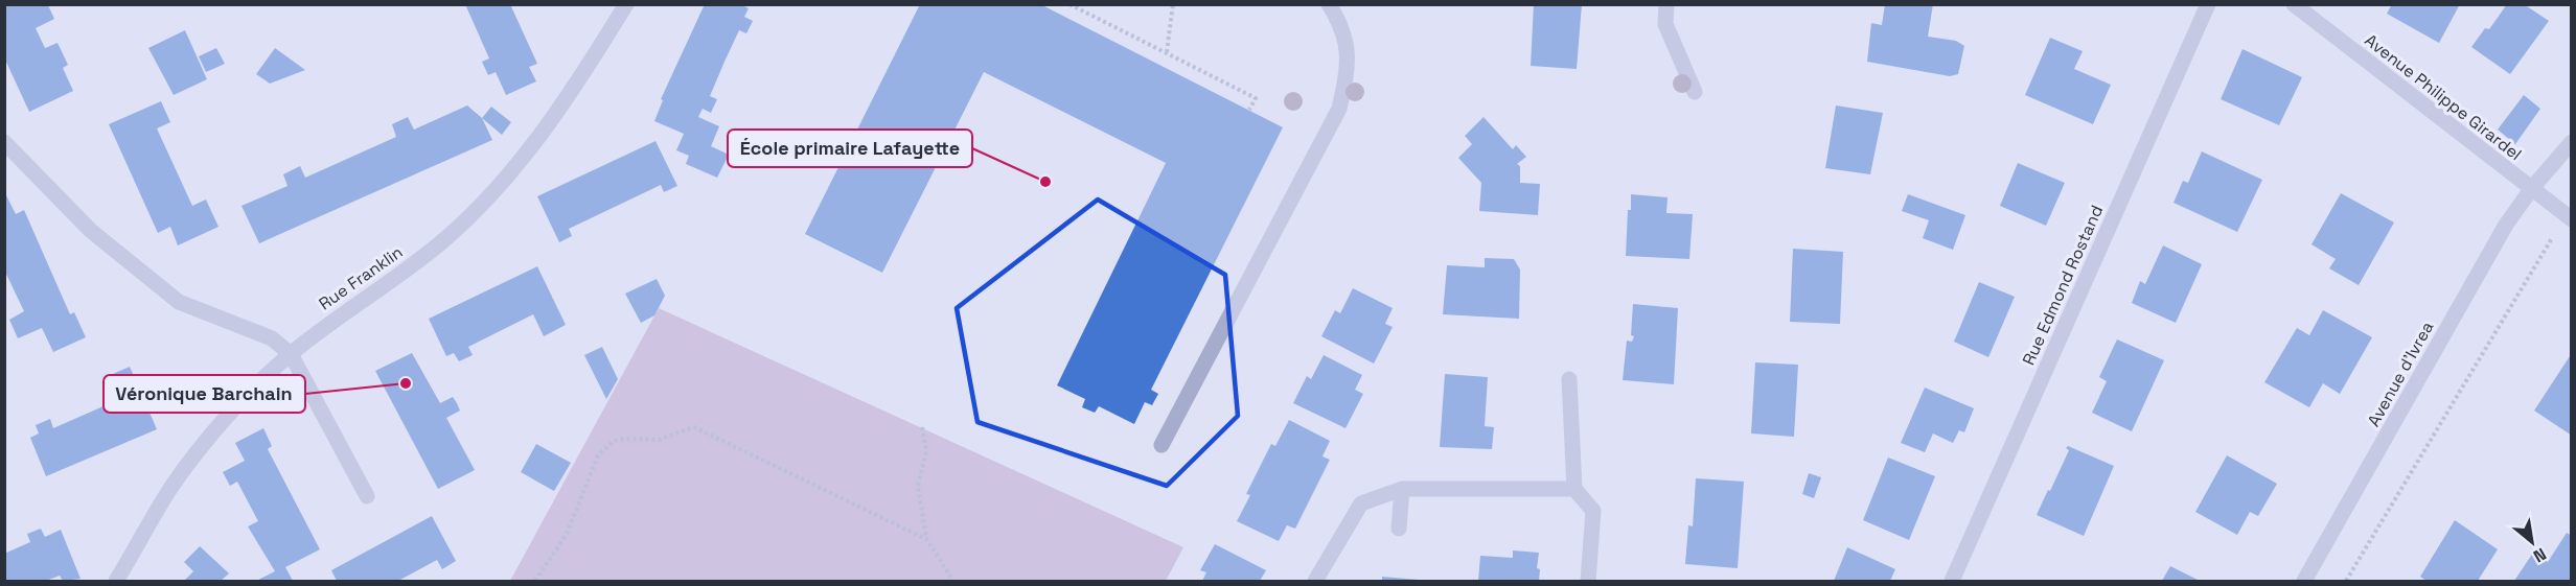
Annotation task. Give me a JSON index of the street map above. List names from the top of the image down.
{
  "streets": {
    "street": [
      "Avenue Philippe Girardel",
      "Rue Franklin",
      "Rue Edmond Rostand",
      "Avenue d'Ivrea"
    ]
  },
  "crossings": [
    ["Avenue Philippe Girardel", "Avenue d'Ivrea"]
  ],
  "places": ["École primaire Lafayette", "Véronique Barchain"],
  "north": "bottom right"
}
